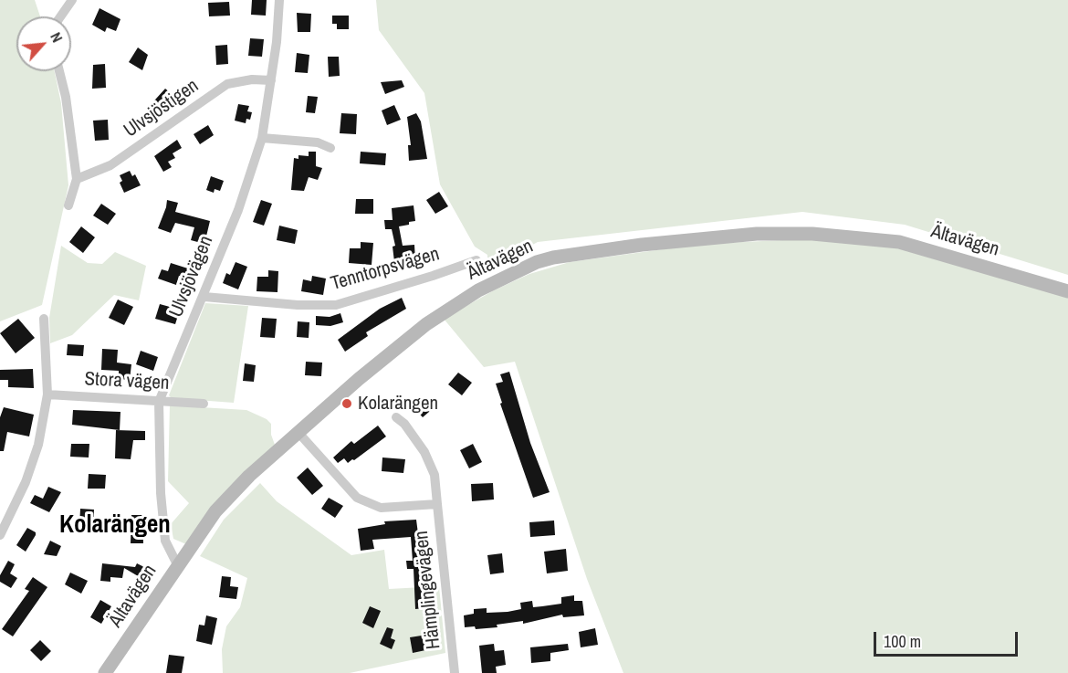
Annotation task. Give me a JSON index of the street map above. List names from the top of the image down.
{
  "streets": {
    "main road": ["Ältavägen"],
    "street": [
      "Ulvsjöstigen",
      "Tenntorpsvägen",
      "Ulvsjövägen",
      "Stora vägen",
      "Hämplingevägen"
    ]
  },
  "crossings": [
    ["Ulvsjöstigen", "Ulvsjövägen"],
    ["Ältavägen", "Ulvsjövägen"],
    ["Ältavägen", "Hämplingevägen"],
    ["Tenntorpsvägen", "Ulvsjövägen"],
    ["Ulvsjövägen", "Stora vägen"]
  ],
  "districts": ["Kolarängen"],
  "places": ["Kolarängen"],
  "scale_bar": "100 m",
  "north": "top right"
}
